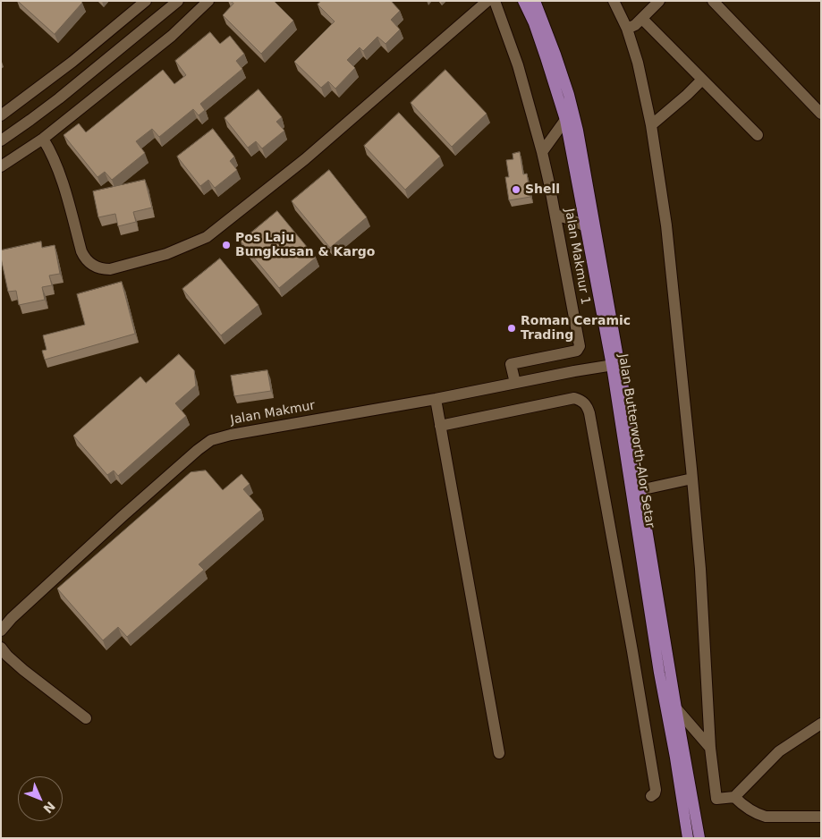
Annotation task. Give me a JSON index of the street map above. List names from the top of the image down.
{
  "streets": {
    "main road": ["Jalan Butterworth-Alor Setar"],
    "street": ["Jalan Makmur 1", "Jalan Makmur"]
  },
  "crossings": [
    ["Jalan Makmur", "Jalan Butterworth-Alor Setar"]
  ],
  "places": ["Shell", "Pos Laju Bungkusan & Kargo", "Roman Ceramic Trading"],
  "north": "bottom right"
}
